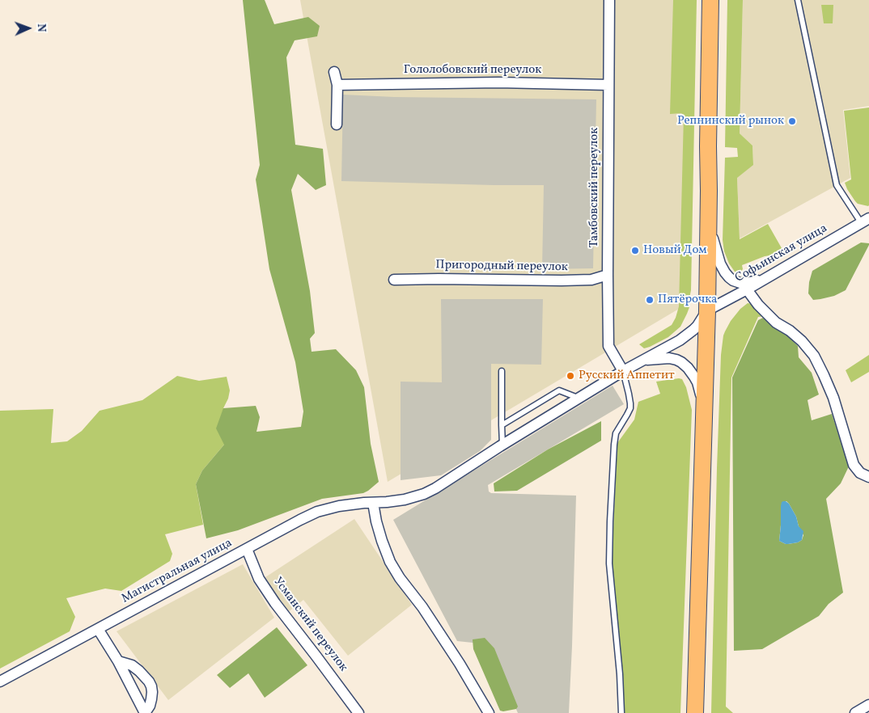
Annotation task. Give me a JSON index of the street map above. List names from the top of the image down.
{
  "streets": {
    "street": [
      "Гололобовский переулок",
      "Тамбовский переулок",
      "Софьинская улица",
      "Пригородный переулок",
      "Магистральная улица",
      "Усманский переулок"
    ]
  },
  "crossings": [
    ["Гололобовский переулок", "Тамбовский переулок"],
    ["Тамбовский переулок", "Пригородный переулок"],
    ["Тамбовский переулок", "Магистральная улица"],
    ["Софьинская улица", "Магистральная улица"],
    ["Магистральная улица", "Усманский переулок"]
  ],
  "places": [
    "Репнинский рынок",
    "Новый Дом",
    "Пятёрочка",
    "Русский Аппетит"
  ],
  "north": "right"
}
